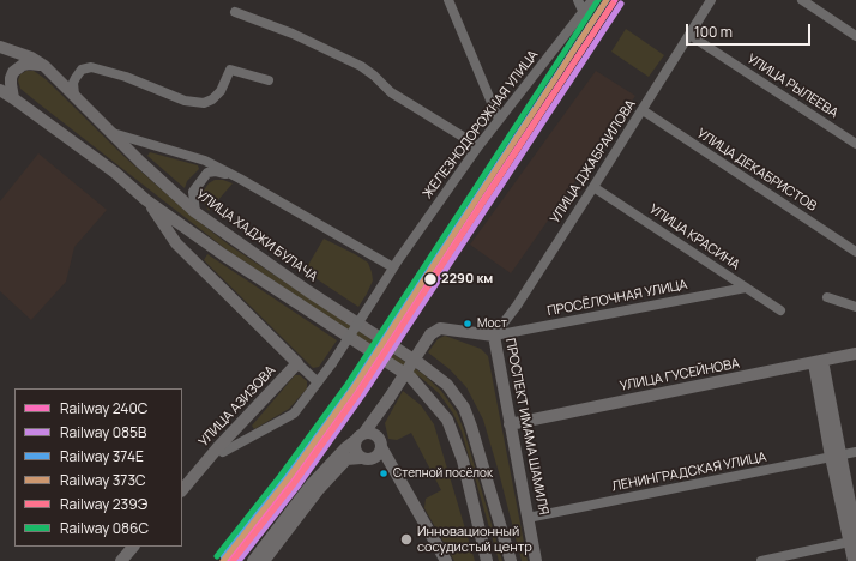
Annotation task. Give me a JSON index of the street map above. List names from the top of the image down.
{
  "streets": {
    "main road": [
      "УЛИЦА ХАДЖИ БУЛАЧА",
      "УЛИЦА ГУСЕЙНОВА",
      "УЛИЦА АЗИЗОВА",
      "ПРОСПЕКТ ИМАМА ШАМИЛЯ"
    ],
    "street": [
      "УЛИЦА РЫЛЕЕВА",
      "ЖЕЛЕЗНОДОРОЖНАЯ УЛИЦА",
      "УЛИЦА ДЖАБРАИЛОВА",
      "УЛИЦА ДЕКАБРИСТОВ",
      "УЛИЦА КРАСИНА",
      "ПРОСЁЛОЧНАЯ УЛИЦА",
      "ЛЕНИНГРАДСКАЯ УЛИЦА"
    ]
  },
  "crossings": [
    ["УЛИЦА РЫЛЕЕВА", "УЛИЦА ДЖАБРАИЛОВА"],
    ["ЖЕЛЕЗНОДОРОЖНАЯ УЛИЦА", "УЛИЦА АЗИЗОВА"],
    ["УЛИЦА ДЖАБРАИЛОВА", "УЛИЦА ДЕКАБРИСТОВ"],
    ["УЛИЦА ДЖАБРАИЛОВА", "УЛИЦА КРАСИНА"],
    ["УЛИЦА ДЖАБРАИЛОВА", "ПРОСЁЛОЧНАЯ УЛИЦА"],
    ["УЛИЦА ДЖАБРАИЛОВА", "ПРОСПЕКТ ИМАМА ШАМИЛЯ"],
    ["УЛИЦА КРАСИНА", "ПРОСЁЛОЧНАЯ УЛИЦА"],
    ["ПРОСЁЛОЧНАЯ УЛИЦА", "ПРОСПЕКТ ИМАМА ШАМИЛЯ"],
    ["УЛИЦА ГУСЕЙНОВА", "ПРОСПЕКТ ИМАМА ШАМИЛЯ"],
    ["ПРОСПЕКТ ИМАМА ШАМИЛЯ", "ЛЕНИНГРАДСКАЯ УЛИЦА"]
  ],
  "places": [
    "2290 км",
    "Мост",
    "Степной посёлок",
    "Инновационный сосудистый центр"
  ],
  "lines": [
    "rail line 240С",
    "rail line 374Е",
    "rail line 373C",
    "rail line 086С",
    "rail line 085В",
    "rail line 239Э"
  ],
  "legend": [
    "Railway 240С",
    "Railway 085В",
    "Railway 374Е",
    "Railway 373C",
    "Railway 239Э",
    "Railway 086С"
  ],
  "scale_bar": "100 m"
}
